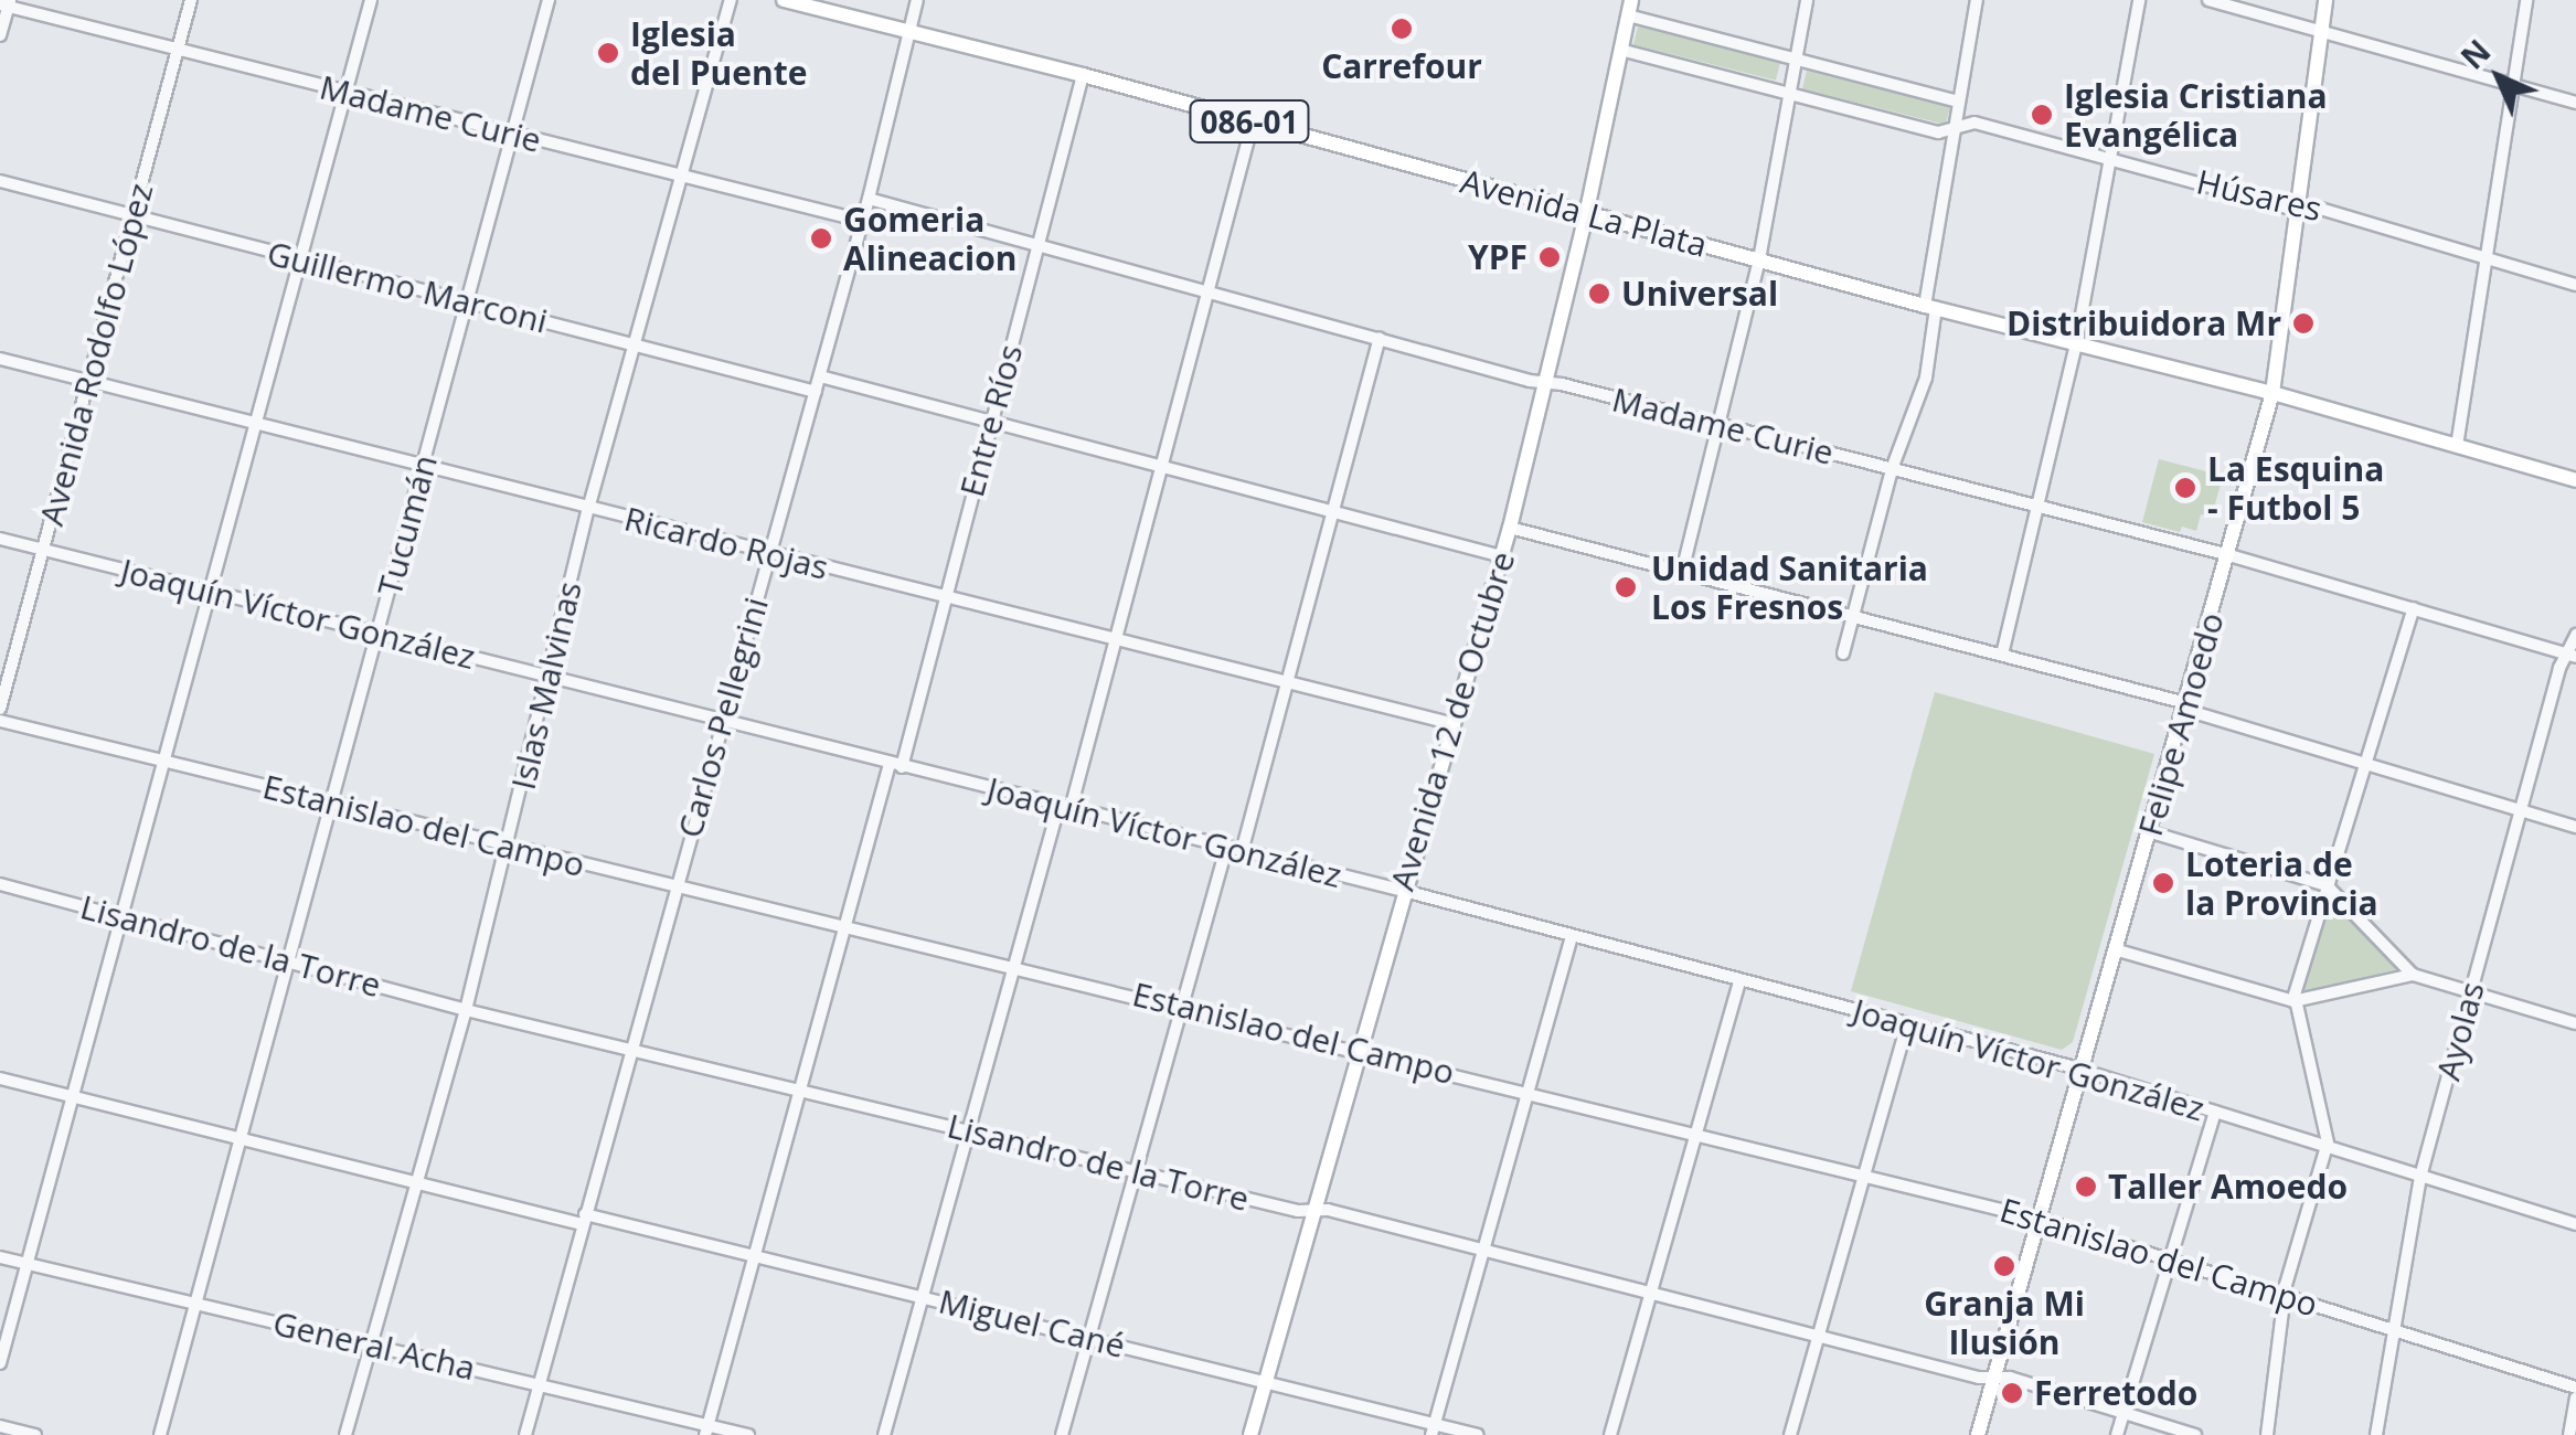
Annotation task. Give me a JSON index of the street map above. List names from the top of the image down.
{
  "streets": {
    "main road": [
      "086-01",
      "Avenida La Plata",
      "Avenida 12 de Octubre",
      "Felipe Amoedo"
    ],
    "street": [
      "Madame Curie",
      "Húsares",
      "Guillermo Marconi",
      "Avenida Rodolfo López",
      "Entre Ríos",
      "Tucumán",
      "Ricardo Rojas",
      "Joaquín Víctor González",
      "Islas Malvinas",
      "Carlos Pellegrini",
      "Estanislao del Campo",
      "Lisandro de la Torre",
      "Ayolas",
      "Miguel Cané",
      "General Acha"
    ]
  },
  "crossings": [
    ["Madame Curie", "Avenida Rodolfo López"],
    ["Madame Curie", "Entre Ríos"],
    ["Madame Curie", "Tucumán"],
    ["Madame Curie", "Islas Malvinas"],
    ["Madame Curie", "Carlos Pellegrini"],
    ["Madame Curie", "Avenida 12 de Octubre"],
    ["Madame Curie", "Felipe Amoedo"],
    ["Madame Curie", "Ayolas"],
    ["Húsares", "Avenida 12 de Octubre"],
    ["Húsares", "Felipe Amoedo"],
    ["Avenida La Plata", "Entre Ríos"],
    ["Avenida La Plata", "Carlos Pellegrini"],
    ["Avenida La Plata", "Avenida 12 de Octubre"],
    ["Avenida La Plata", "Felipe Amoedo"],
    ["Guillermo Marconi", "Avenida Rodolfo López"],
    ["Guillermo Marconi", "Tucumán"],
    ["Guillermo Marconi", "Islas Malvinas"],
    ["Guillermo Marconi", "Carlos Pellegrini"],
    ["Avenida Rodolfo López", "Ricardo Rojas"],
    ["Avenida Rodolfo López", "Joaquín Víctor González"],
    ["Entre Ríos", "Ricardo Rojas"],
    ["Entre Ríos", "Joaquín Víctor González"],
    ["Entre Ríos", "Estanislao del Campo"],
    ["Entre Ríos", "Lisandro de la Torre"],
    ["Entre Ríos", "Miguel Cané"],
    ["Entre Ríos", "General Acha"],
    ["Tucumán", "Ricardo Rojas"],
    ["Tucumán", "Joaquín Víctor González"],
    ["Tucumán", "Estanislao del Campo"],
    ["Tucumán", "Lisandro de la Torre"],
    ["Tucumán", "Miguel Cané"],
    ["Tucumán", "General Acha"],
    ["Ricardo Rojas", "Islas Malvinas"],
    ["Ricardo Rojas", "Carlos Pellegrini"],
    ["Ricardo Rojas", "Avenida 12 de Octubre"],
    ["Joaquín Víctor González", "Islas Malvinas"],
    ["Joaquín Víctor González", "Carlos Pellegrini"],
    ["Joaquín Víctor González", "Avenida 12 de Octubre"],
    ["Joaquín Víctor González", "Felipe Amoedo"],
    ["Joaquín Víctor González", "Ayolas"],
    ["Islas Malvinas", "Estanislao del Campo"],
    ["Islas Malvinas", "Lisandro de la Torre"],
    ["Islas Malvinas", "Miguel Cané"],
    ["Islas Malvinas", "General Acha"],
    ["Carlos Pellegrini", "Estanislao del Campo"],
    ["Carlos Pellegrini", "Lisandro de la Torre"],
    ["Carlos Pellegrini", "Miguel Cané"],
    ["Carlos Pellegrini", "General Acha"],
    ["Avenida 12 de Octubre", "Estanislao del Campo"],
    ["Avenida 12 de Octubre", "Lisandro de la Torre"],
    ["Avenida 12 de Octubre", "Miguel Cané"],
    ["Felipe Amoedo", "Estanislao del Campo"],
    ["Felipe Amoedo", "Lisandro de la Torre"],
    ["Estanislao del Campo", "Ayolas"]
  ],
  "places": [
    "Carrefour",
    "Iglesia del Puente",
    "Iglesia Cristiana Evangélica",
    "Gomeria Alineacion",
    "YPF",
    "Universal",
    "Distribuidora Mr",
    "La Esquina - Futbol 5",
    "Unidad Sanitaria Los Fresnos",
    "Loteria de la Provincia",
    "Taller Amoedo",
    "Granja Mi Ilusión",
    "Ferretodo"
  ],
  "north": "top left"
}
